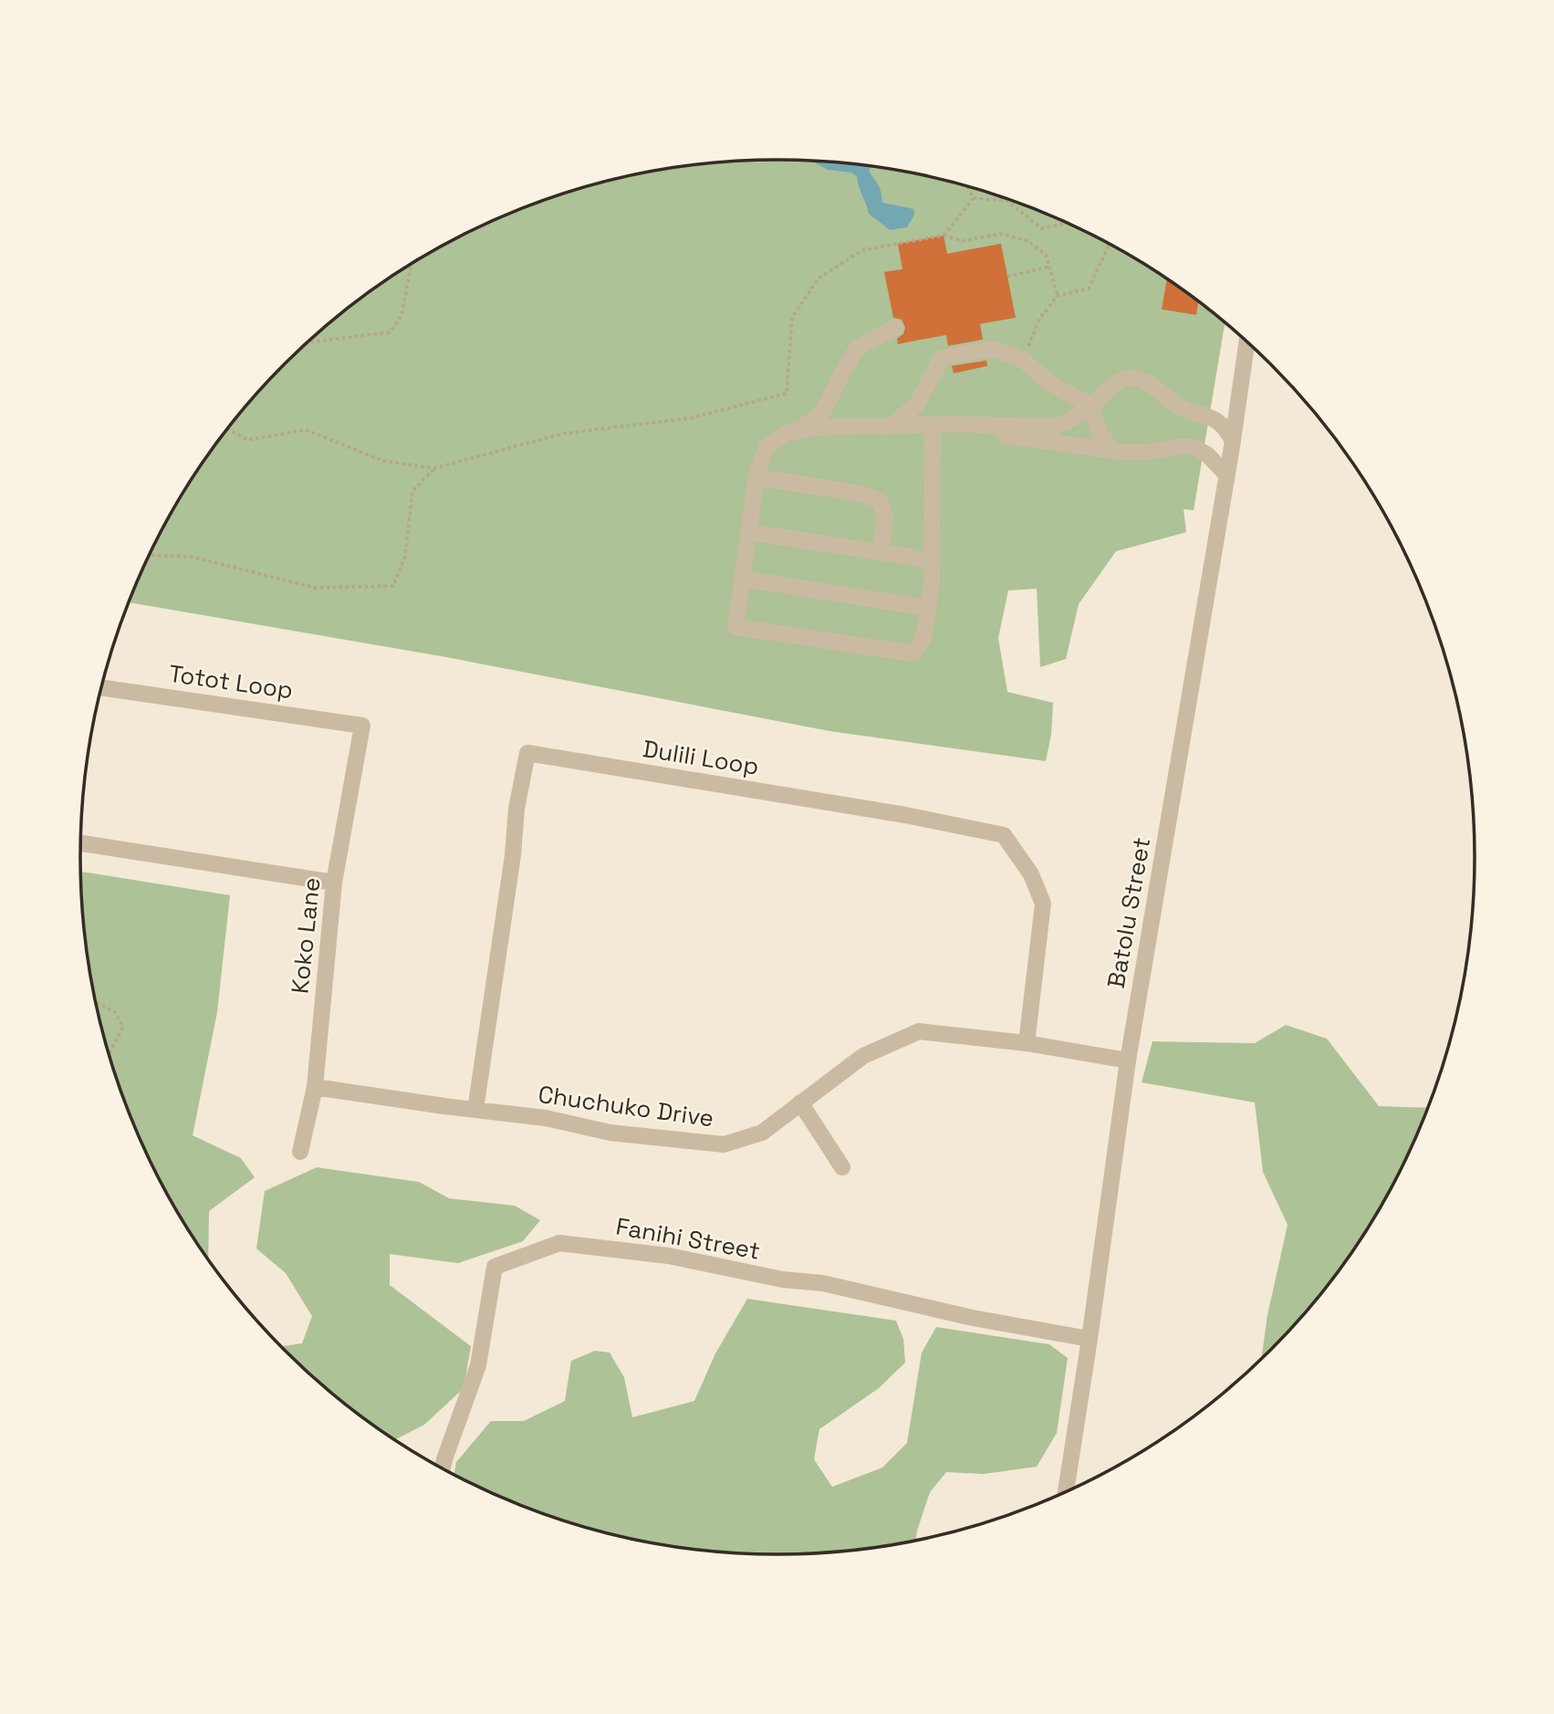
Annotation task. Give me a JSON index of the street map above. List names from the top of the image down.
{
  "streets": {
    "street": [
      "Totot Loop",
      "Dulili Loop",
      "Batolu Street",
      "Koko Lane",
      "Chuchuko Drive",
      "Fanihi Street"
    ]
  },
  "crossings": [
    ["Totot Loop", "Koko Lane"],
    ["Dulili Loop", "Chuchuko Drive"],
    ["Batolu Street", "Chuchuko Drive"],
    ["Batolu Street", "Fanihi Street"],
    ["Koko Lane", "Chuchuko Drive"]
  ]
}
